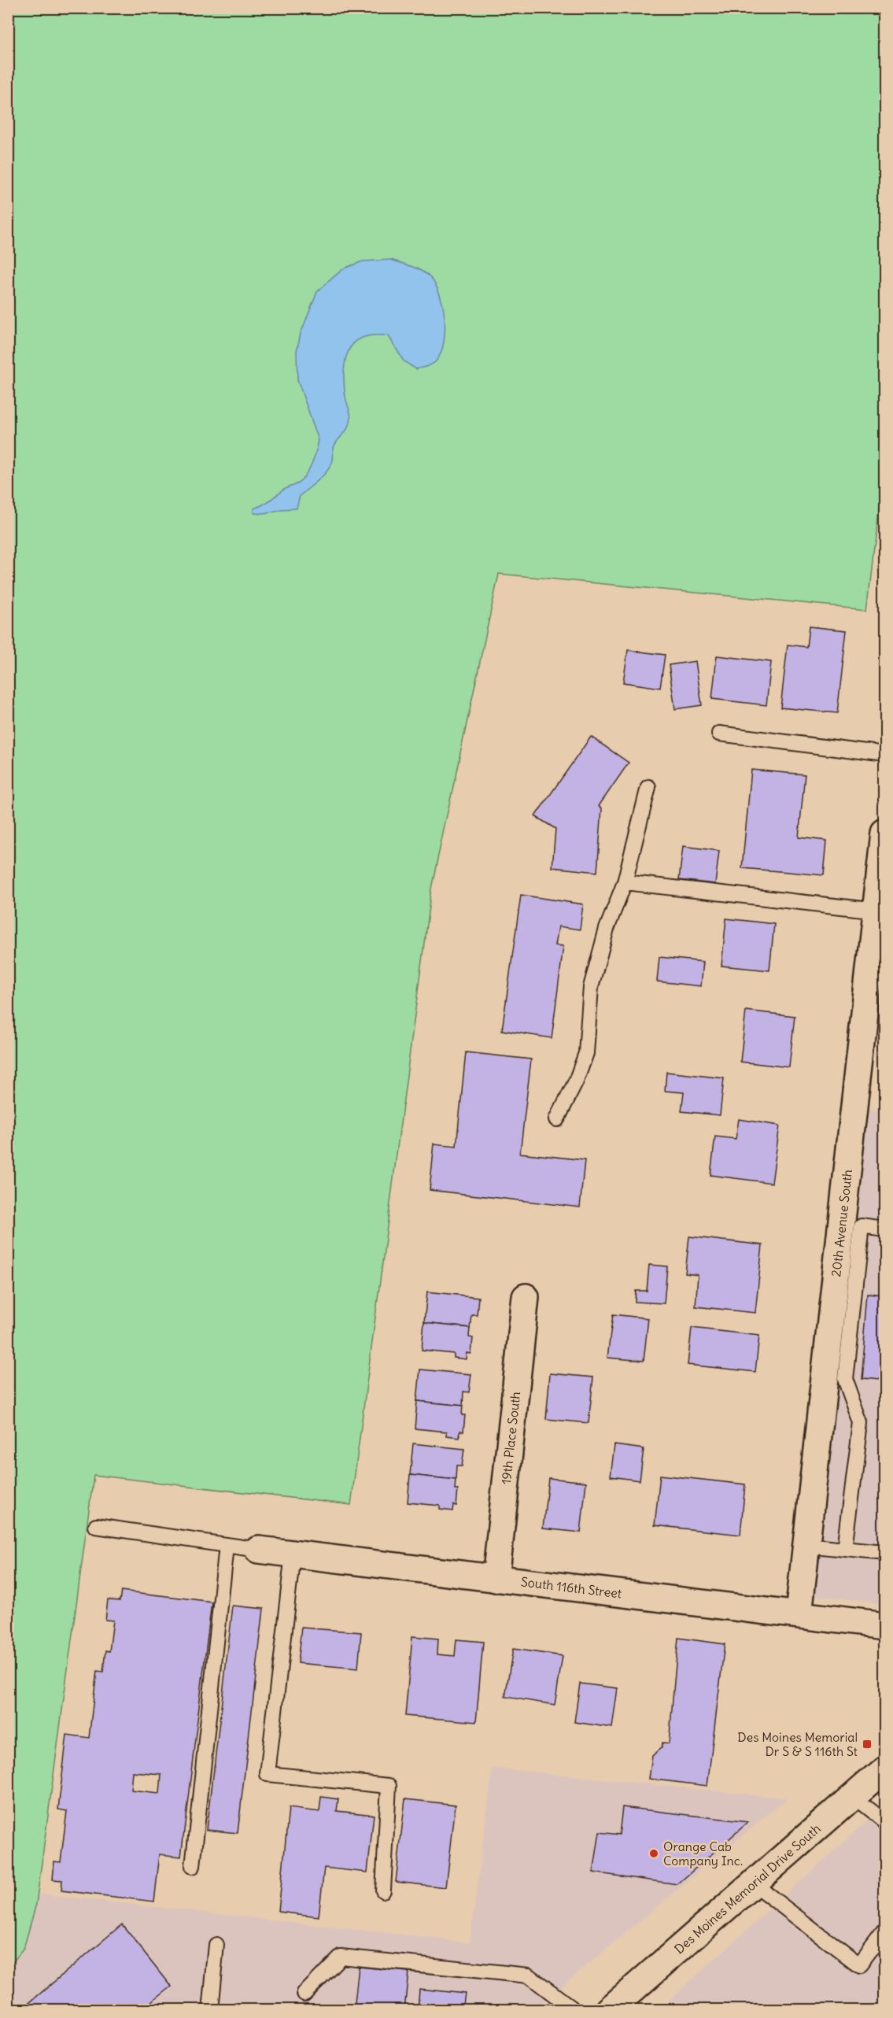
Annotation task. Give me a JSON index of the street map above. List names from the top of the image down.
{
  "streets": {
    "street": [
      "20th Avenue South",
      "19th Place South",
      "South 116th Street",
      "Des Moines Memorial Drive South"
    ]
  },
  "crossings": [
    ["20th Avenue South", "South 116th Street"],
    ["19th Place South", "South 116th Street"]
  ],
  "places": {
    "transit": ["Des Moines Memorial Dr S & S 116th St"],
    "other": ["Orange Cab Company Inc."]
  }
}
